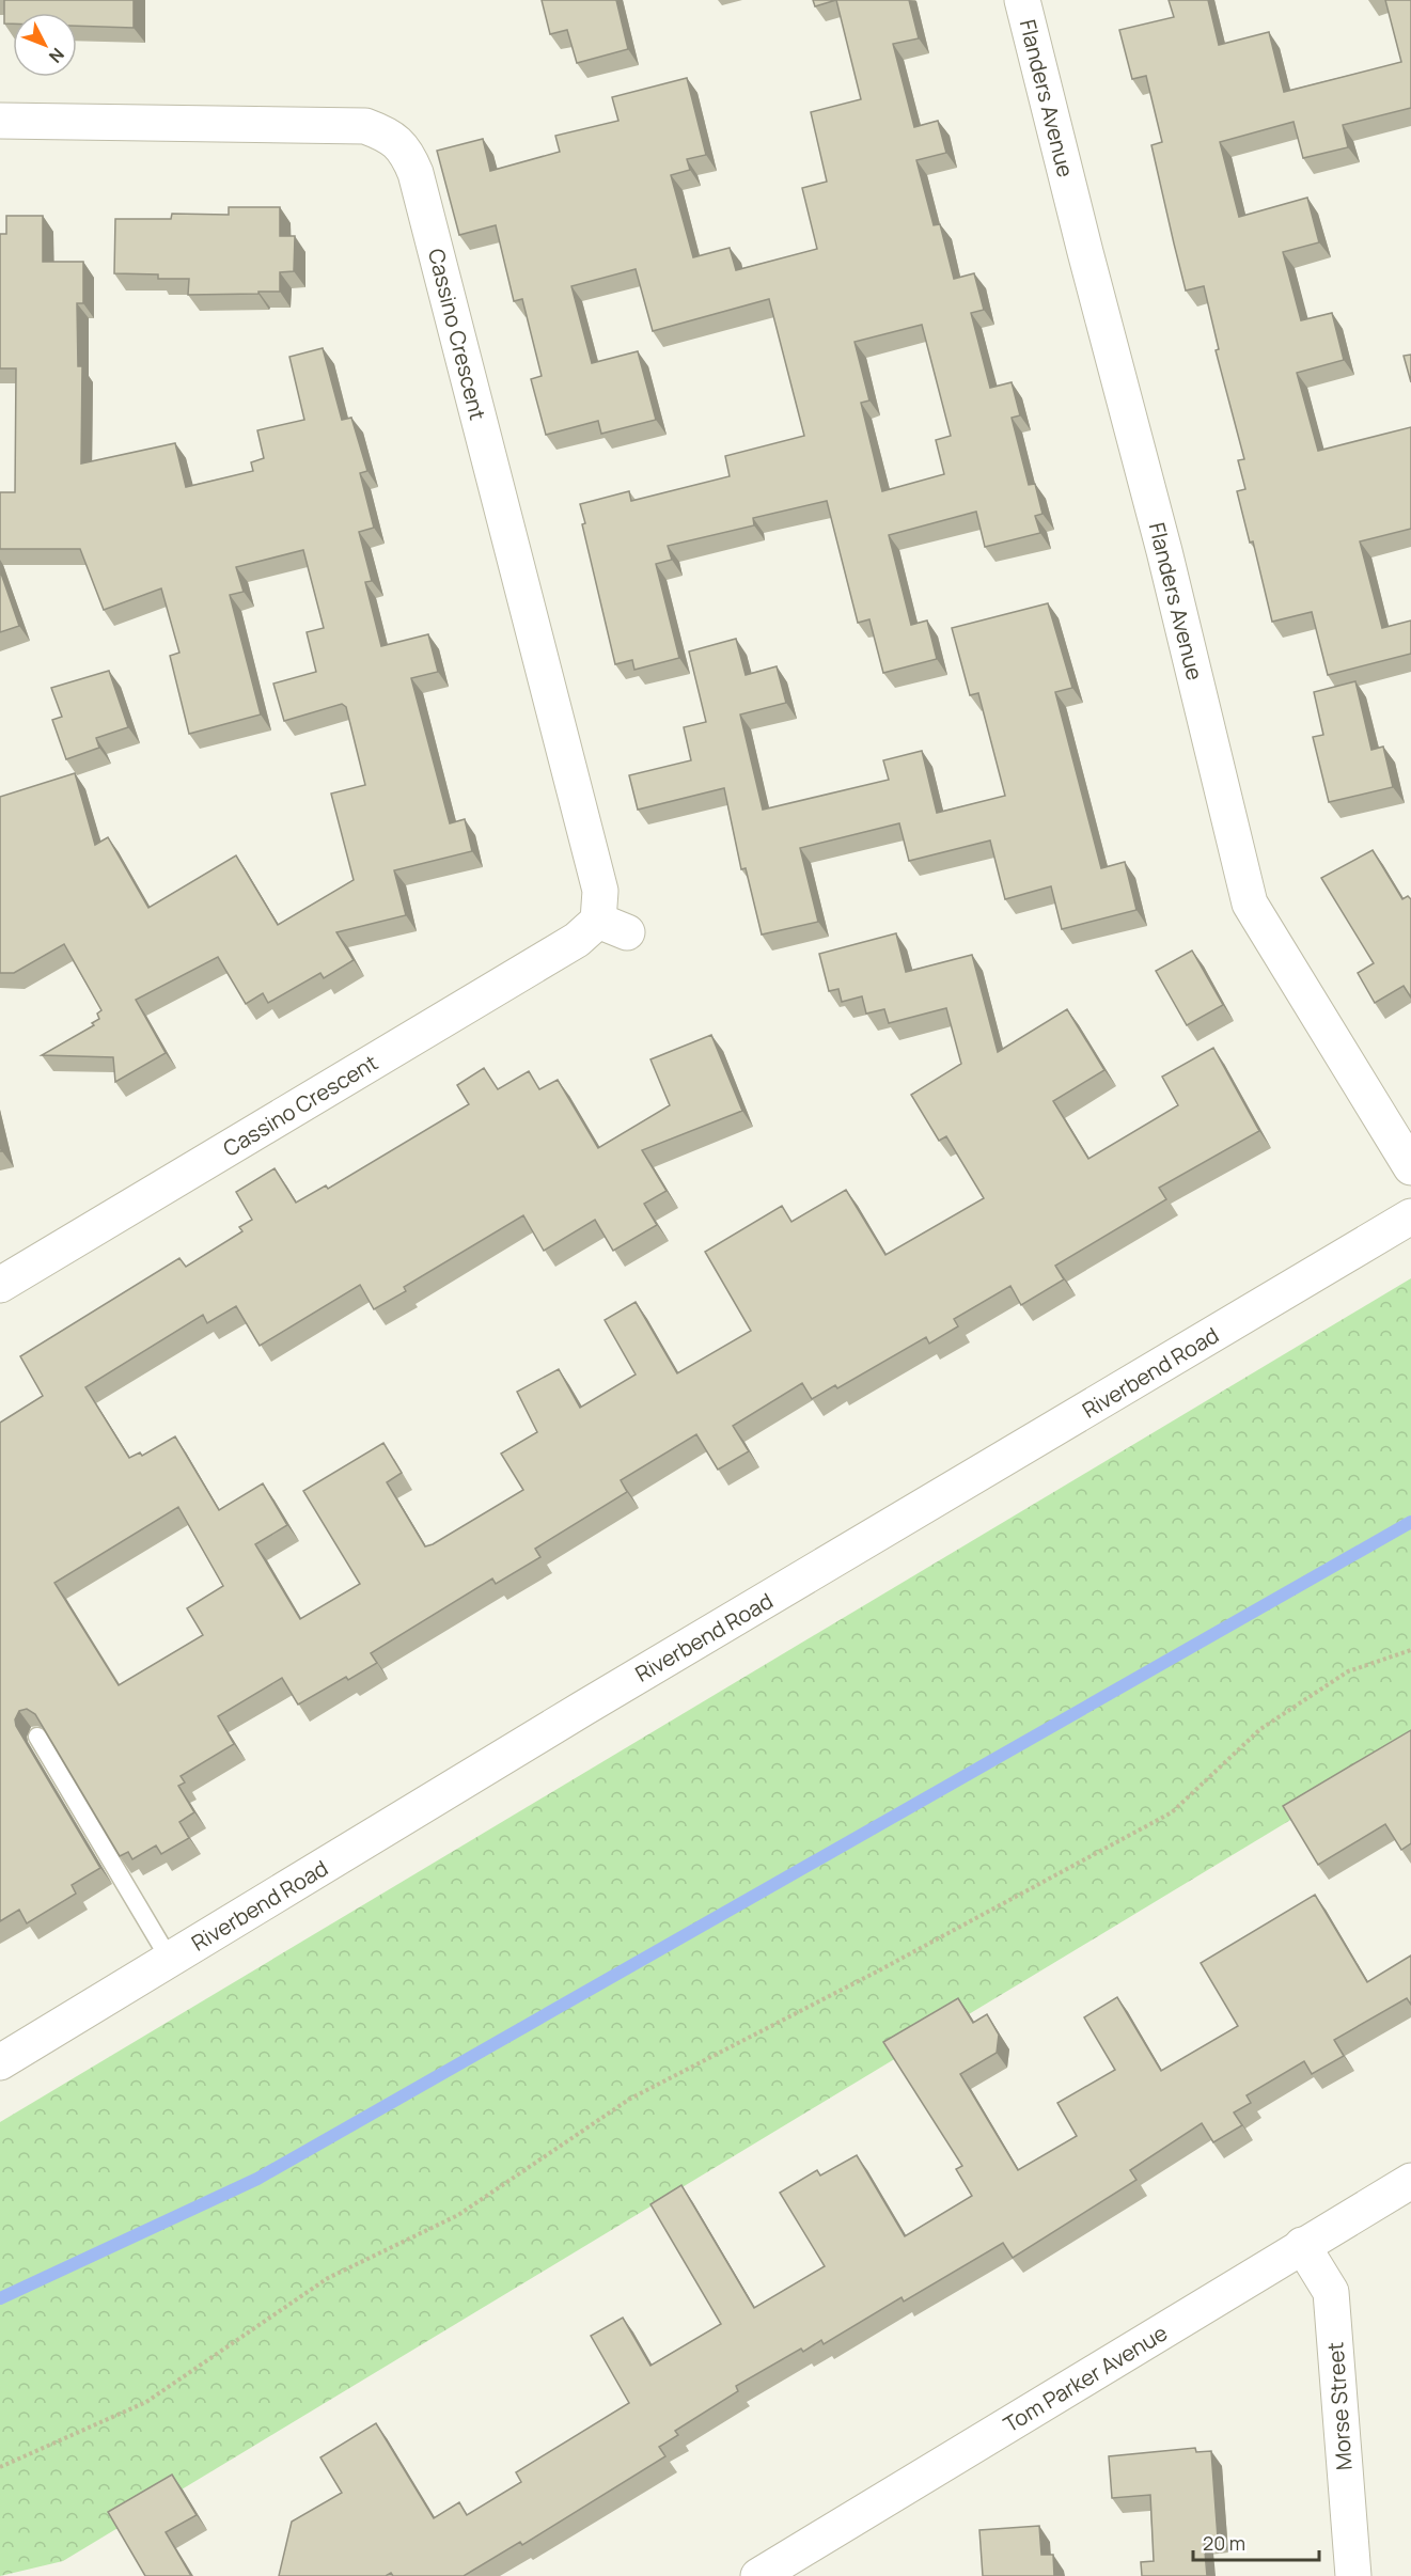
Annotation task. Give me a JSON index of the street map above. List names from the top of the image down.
{
  "streets": {
    "street": [
      "Flanders Avenue",
      "Cassino Crescent",
      "Riverbend Road",
      "Tom Parker Avenue",
      "Morse Street"
    ]
  },
  "crossings": [
    ["Tom Parker Avenue", "Morse Street"]
  ],
  "scale_bar": "20 m",
  "north": "bottom right"
}
